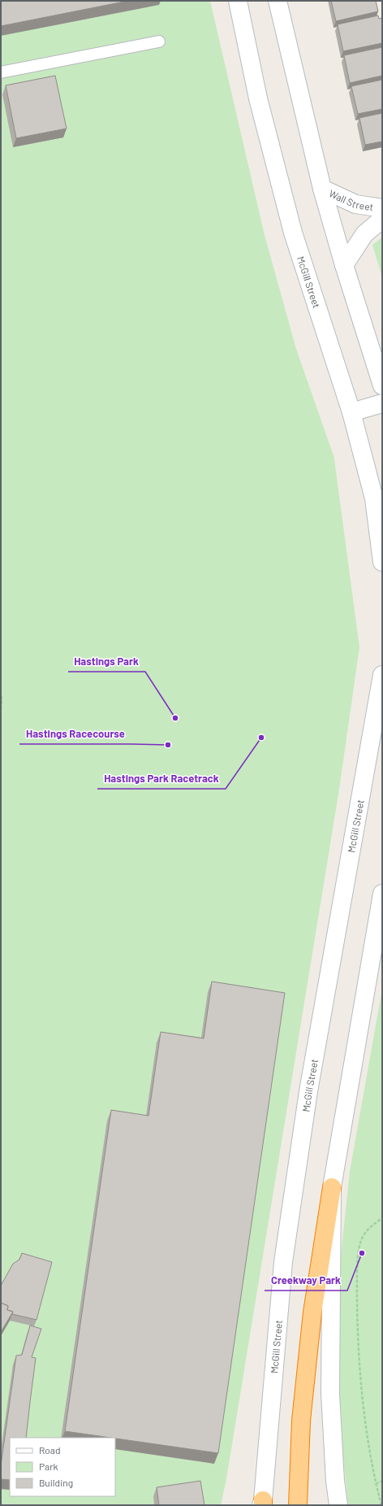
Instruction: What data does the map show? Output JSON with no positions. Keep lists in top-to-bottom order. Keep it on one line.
{"streets":{"main road":["Wall Street","McGill Street"]},"places":["Hastings Park","Hastings Park Racetrack","Hastings Racecourse","Creekway Park"],"legend":["Road","Park","Building"]}
